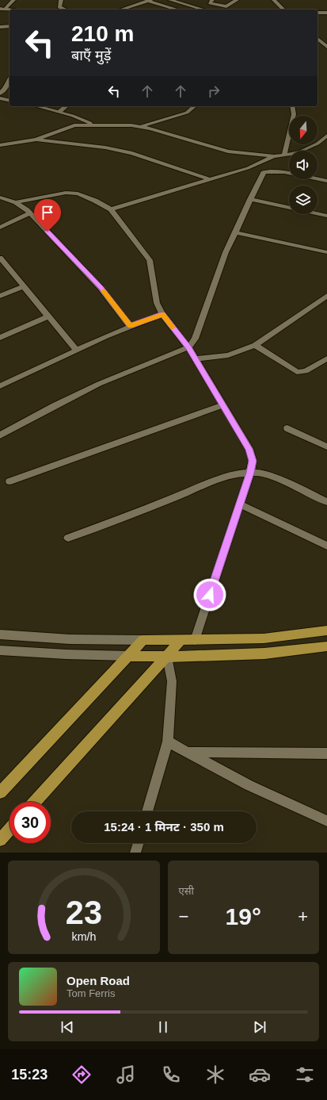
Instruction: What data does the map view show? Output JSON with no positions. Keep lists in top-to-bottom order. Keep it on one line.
{"north":"bottom","page":{"turn":["210 m","बाएँ मुड़ें"],"limit":"30","trip":"15:24 · 1 मिनट · 350 m","tile":"एसी","heat":["−","19°","+"],"song":["Open Road","Tom Ferris"],"tabs":"15:23","gauge":["23","km/h"]}}
